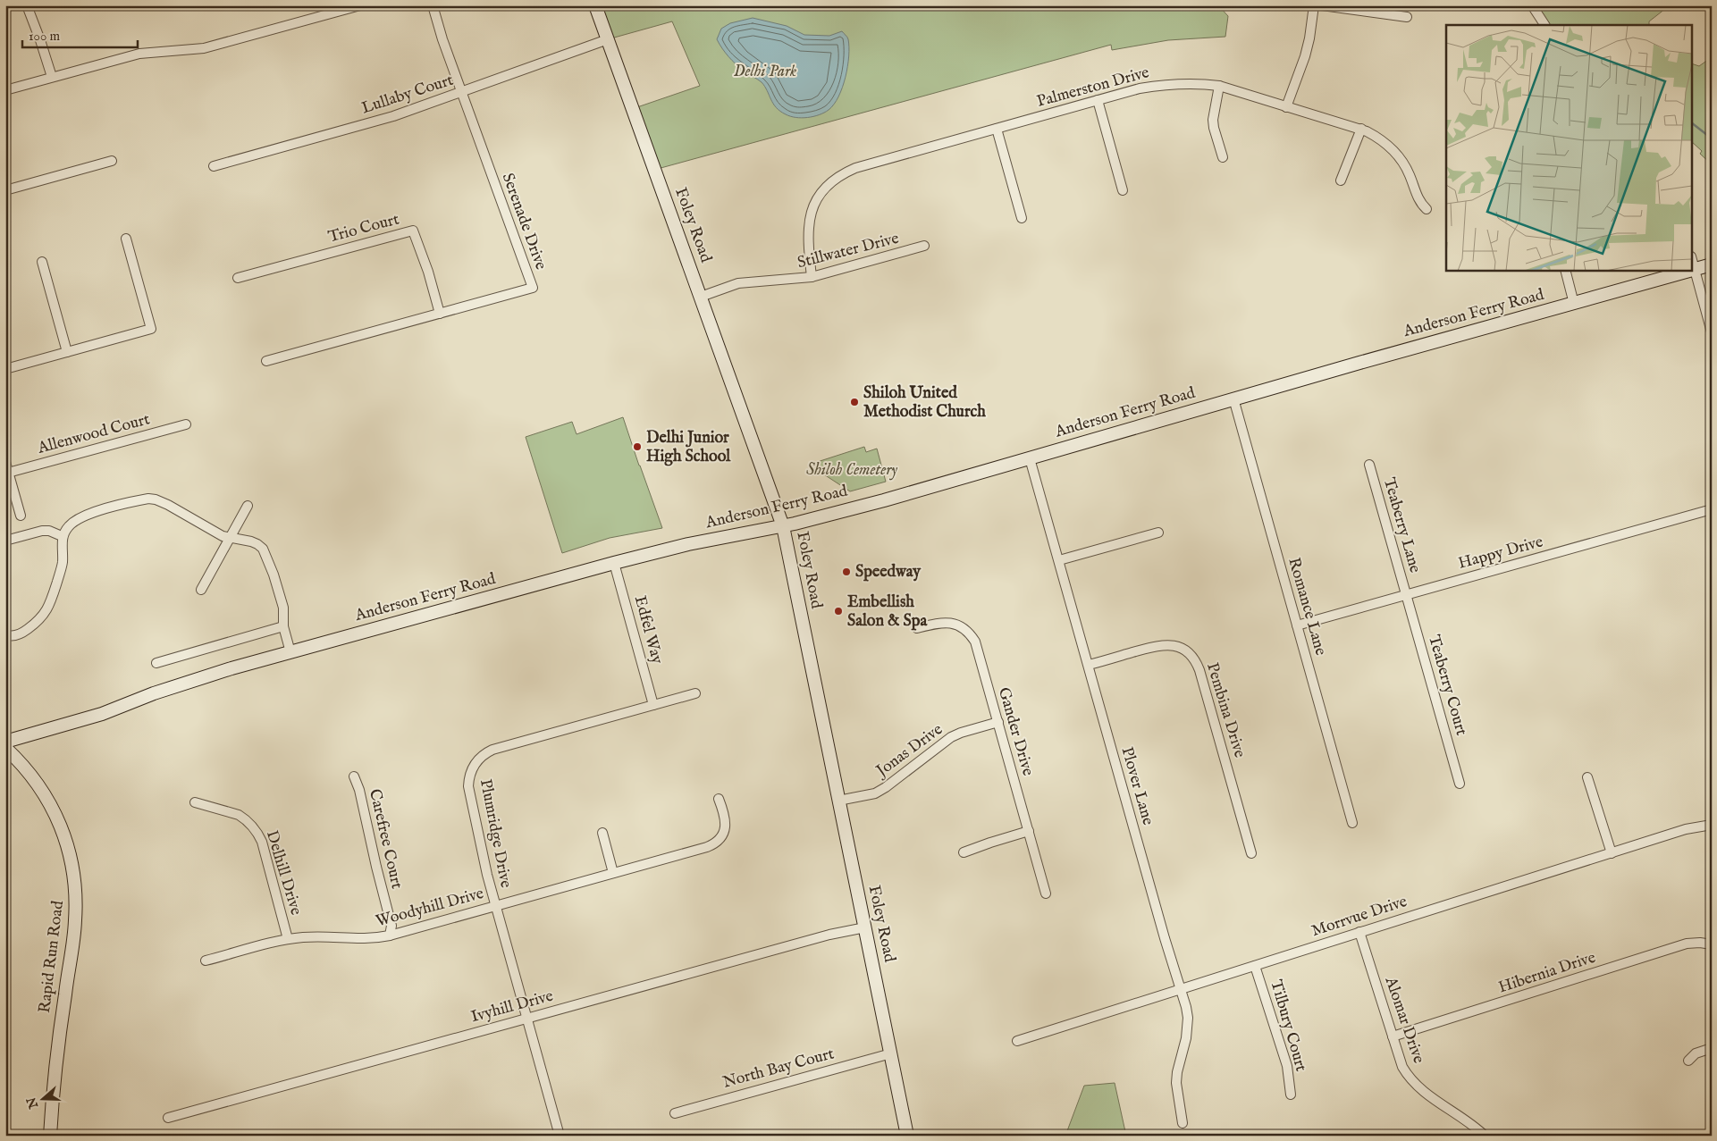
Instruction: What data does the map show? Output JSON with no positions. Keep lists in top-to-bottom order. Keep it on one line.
{"streets":{"street":["Palmerston Drive","Lullaby Court","Serenade Drive","Foley Road","Trio Court","Stillwater Drive","Anderson Ferry Road","Allenwood Court","Teaberry Lane","Happy Drive","Romance Lane","Edfel Way","Teaberry Court","Pembina Drive","Gander Drive","Jonas Drive","Plover Lane","Plumridge Drive","Carefree Court","Delhill Drive","Woodyhill Drive","Morrvue Drive","Rapid Run Road","Hibernia Drive","Ivyhill Drive","Alomar Drive","Tilbury Court","North Bay Court"]},"crossings":[["Palmerston Drive","Stillwater Drive"],["Lullaby Court","Serenade Drive"],["Lullaby Court","Foley Road"],["Serenade Drive","Trio Court"],["Foley Road","Stillwater Drive"],["Foley Road","Anderson Ferry Road"],["Foley Road","Jonas Drive"],["Foley Road","Ivyhill Drive"],["Foley Road","North Bay Court"],["Anderson Ferry Road","Romance Lane"],["Anderson Ferry Road","Edfel Way"],["Anderson Ferry Road","Plover Lane"],["Teaberry Lane","Happy Drive"],["Teaberry Lane","Teaberry Court"],["Happy Drive","Romance Lane"],["Happy Drive","Teaberry Court"],["Edfel Way","Plumridge Drive"],["Pembina Drive","Plover Lane"],["Gander Drive","Jonas Drive"],["Plover Lane","Morrvue Drive"],["Plumridge Drive","Woodyhill Drive"],["Plumridge Drive","Ivyhill Drive"],["Carefree Court","Woodyhill Drive"],["Delhill Drive","Woodyhill Drive"],["Morrvue Drive","Alomar Drive"],["Morrvue Drive","Tilbury Court"],["Hibernia Drive","Alomar Drive"]],"parks":["Delhi Park","Shiloh Cemetery"],"places":["Shiloh United Methodist Church","Delhi Junior High School","Speedway","Embellish Salon & Spa"],"scale_bar":"100 m","north":"left"}
